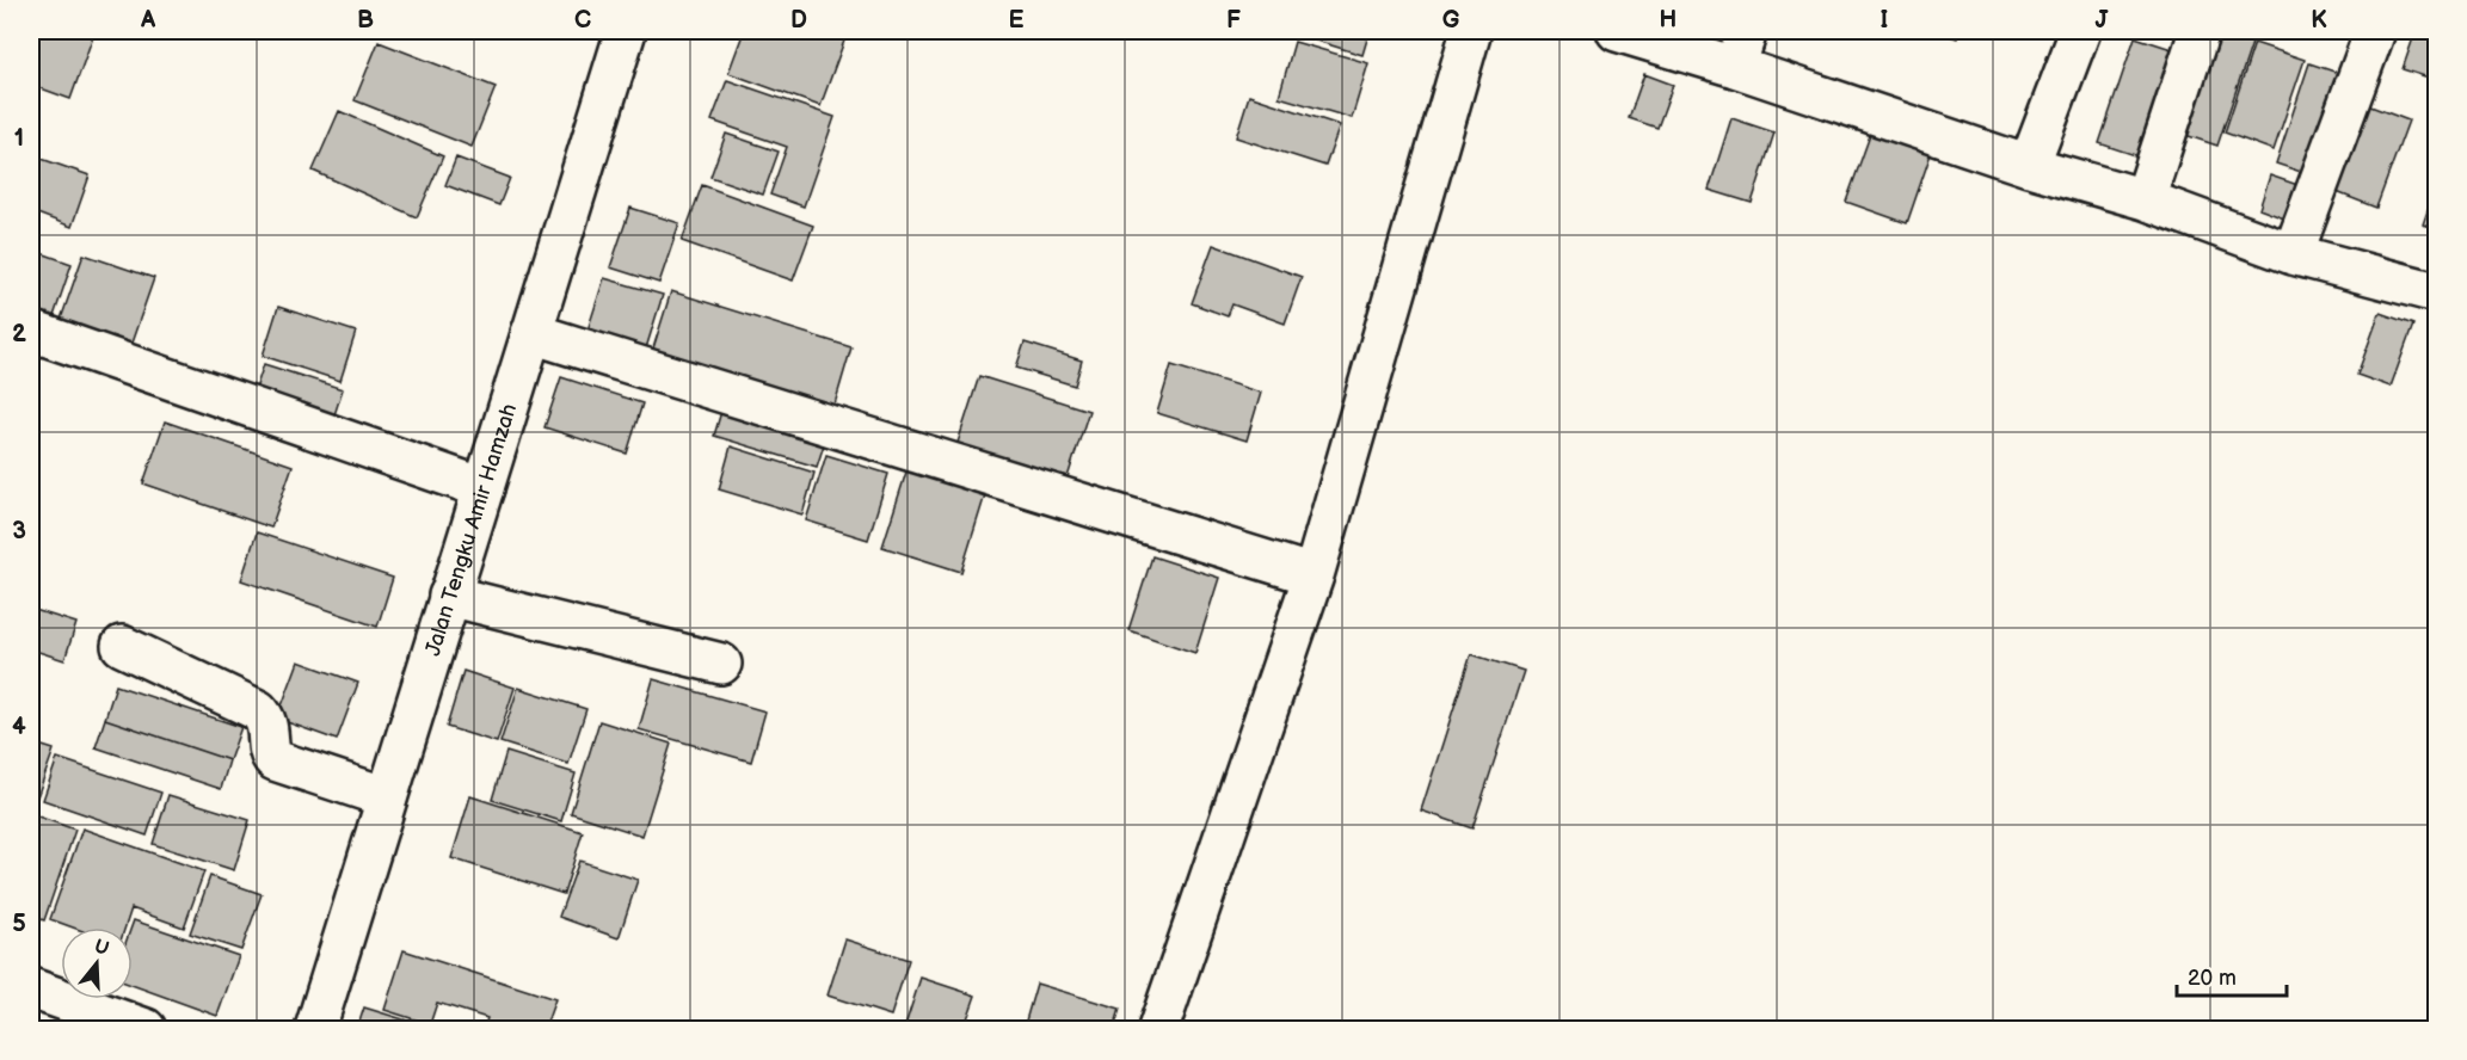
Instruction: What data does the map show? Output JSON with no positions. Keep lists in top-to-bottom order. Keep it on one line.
{"streets":{"main road":["Jalan Tengku Amir Hamzah"]},"scale_bar":"20 m","north":"top","grid":{"columns":["A","B","C","D","E","F","G","H","I","J","K"],"rows":["1","2","3","4","5"]}}
